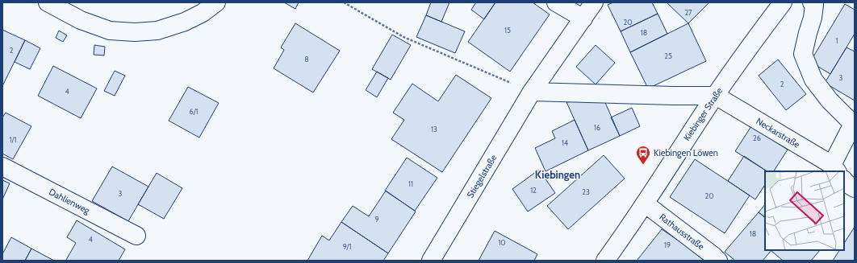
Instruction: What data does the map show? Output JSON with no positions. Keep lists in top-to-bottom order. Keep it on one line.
{"streets":{"street":["Kiebinger Straße","Neckarstraße","Stiegelstraße","Dahlienweg","Rathausstraße"]},"crossings":[["Kiebinger Straße","Neckarstraße"],["Kiebinger Straße","Rathausstraße"]],"districts":["Kiebingen"],"places":{"bus stop":["Kiebingen Löwen"]},"house_numbers":["27","20","15","18","1","2","25","8","3","2","4","6/1","16","13","26","1/1","14","11","12","23","3","20","9","18","4","10","19","9/1"]}
